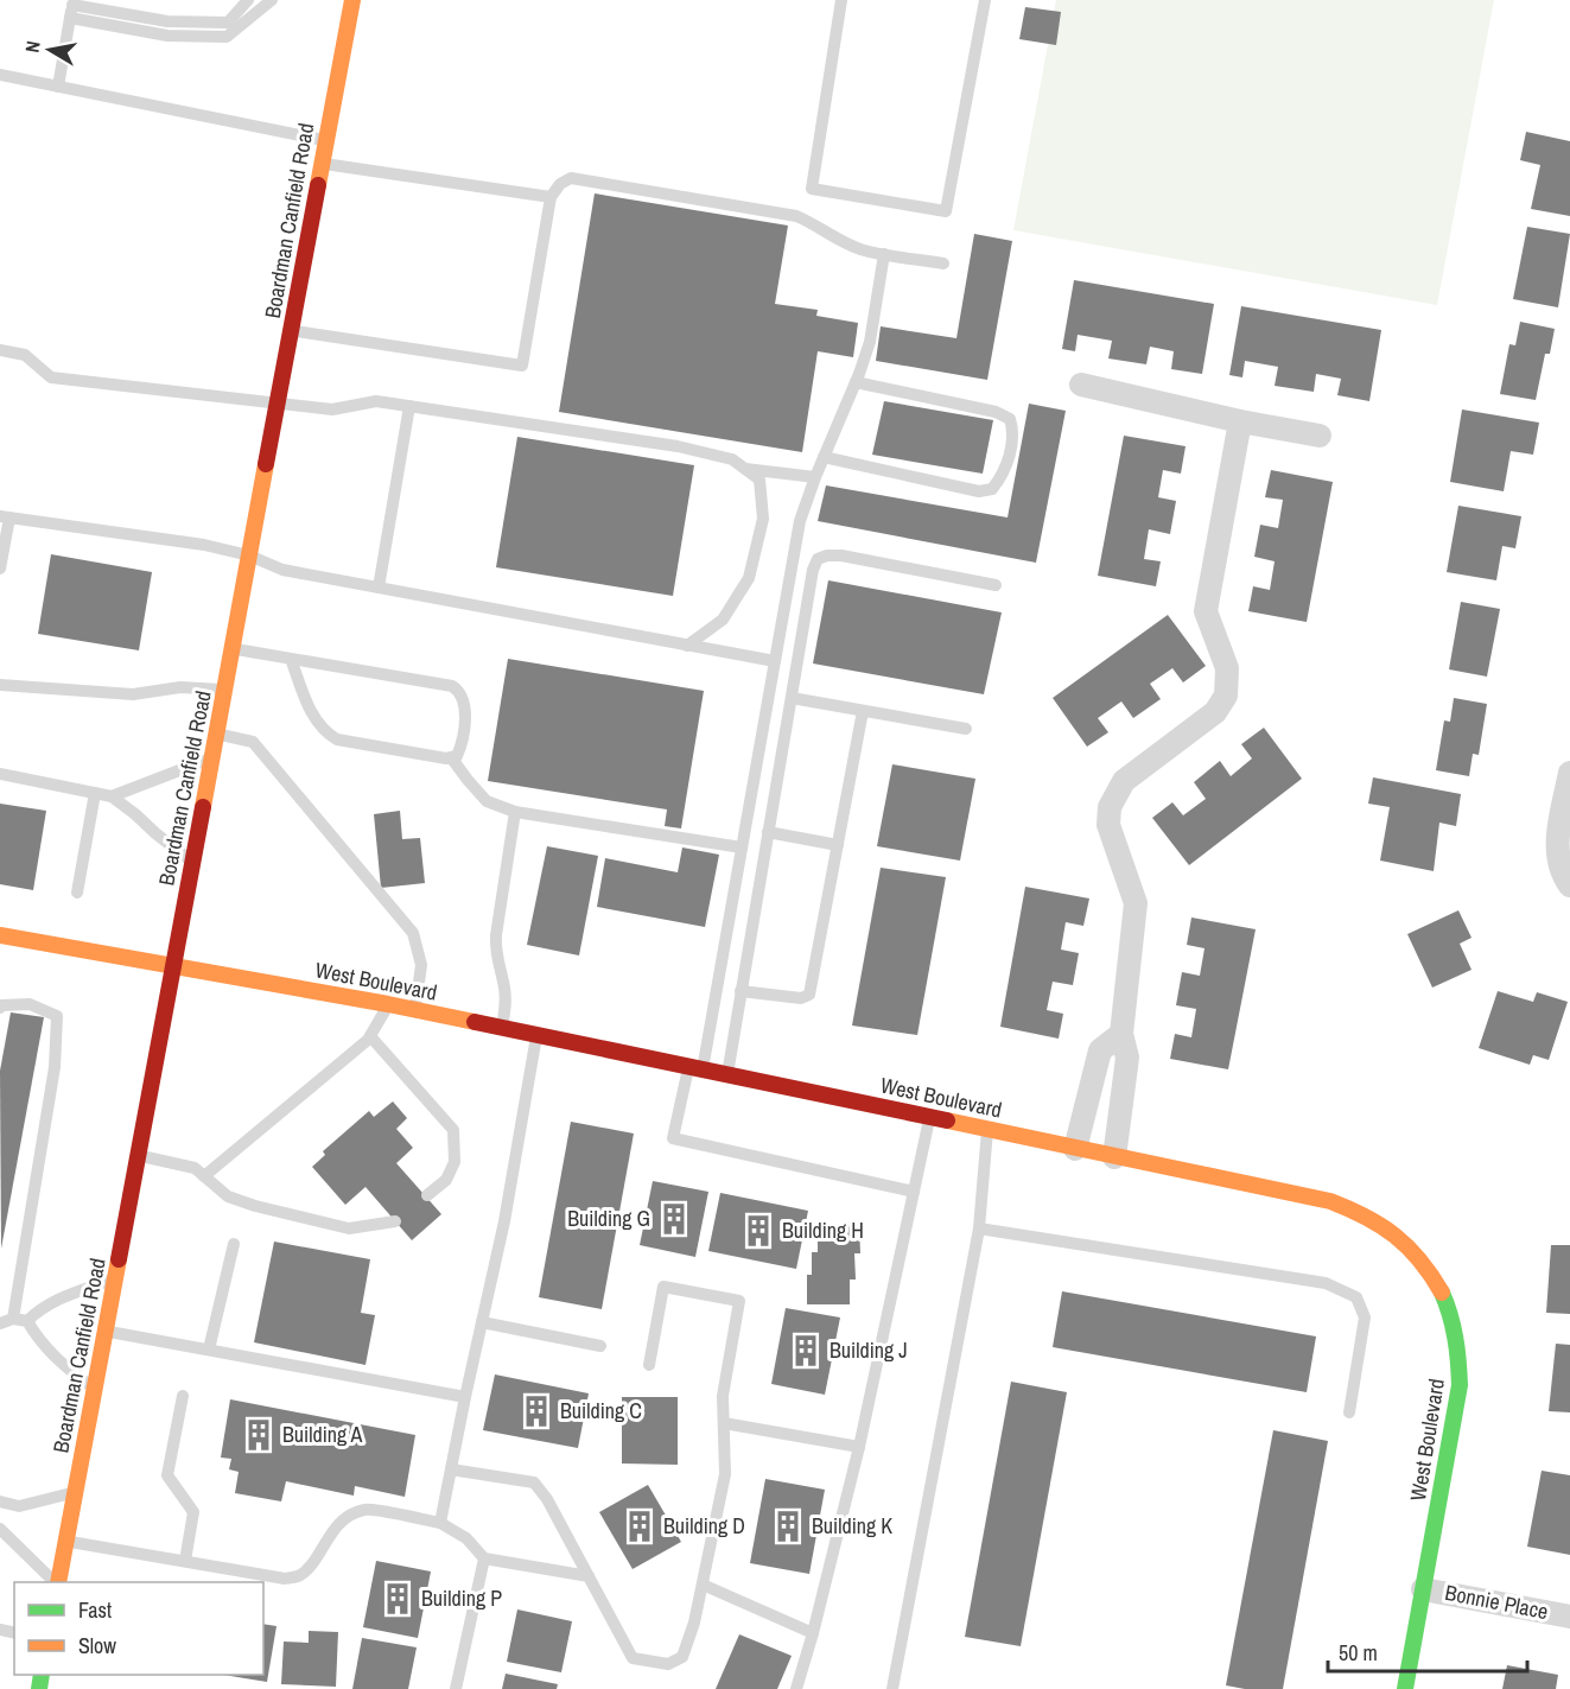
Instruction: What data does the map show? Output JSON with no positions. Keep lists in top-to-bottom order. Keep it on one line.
{"streets":{"street":["Boardman Canfield Road","West Boulevard","Bonnie Place"]},"crossings":[["Boardman Canfield Road","West Boulevard"],["West Boulevard","Bonnie Place"]],"places":{"building":["Building G","Building H","Building J","Building C","Building A","Building D","Building K","Building P"]},"legend":["Fast","Slow"],"scale_bar":"50 m","north":"left"}
